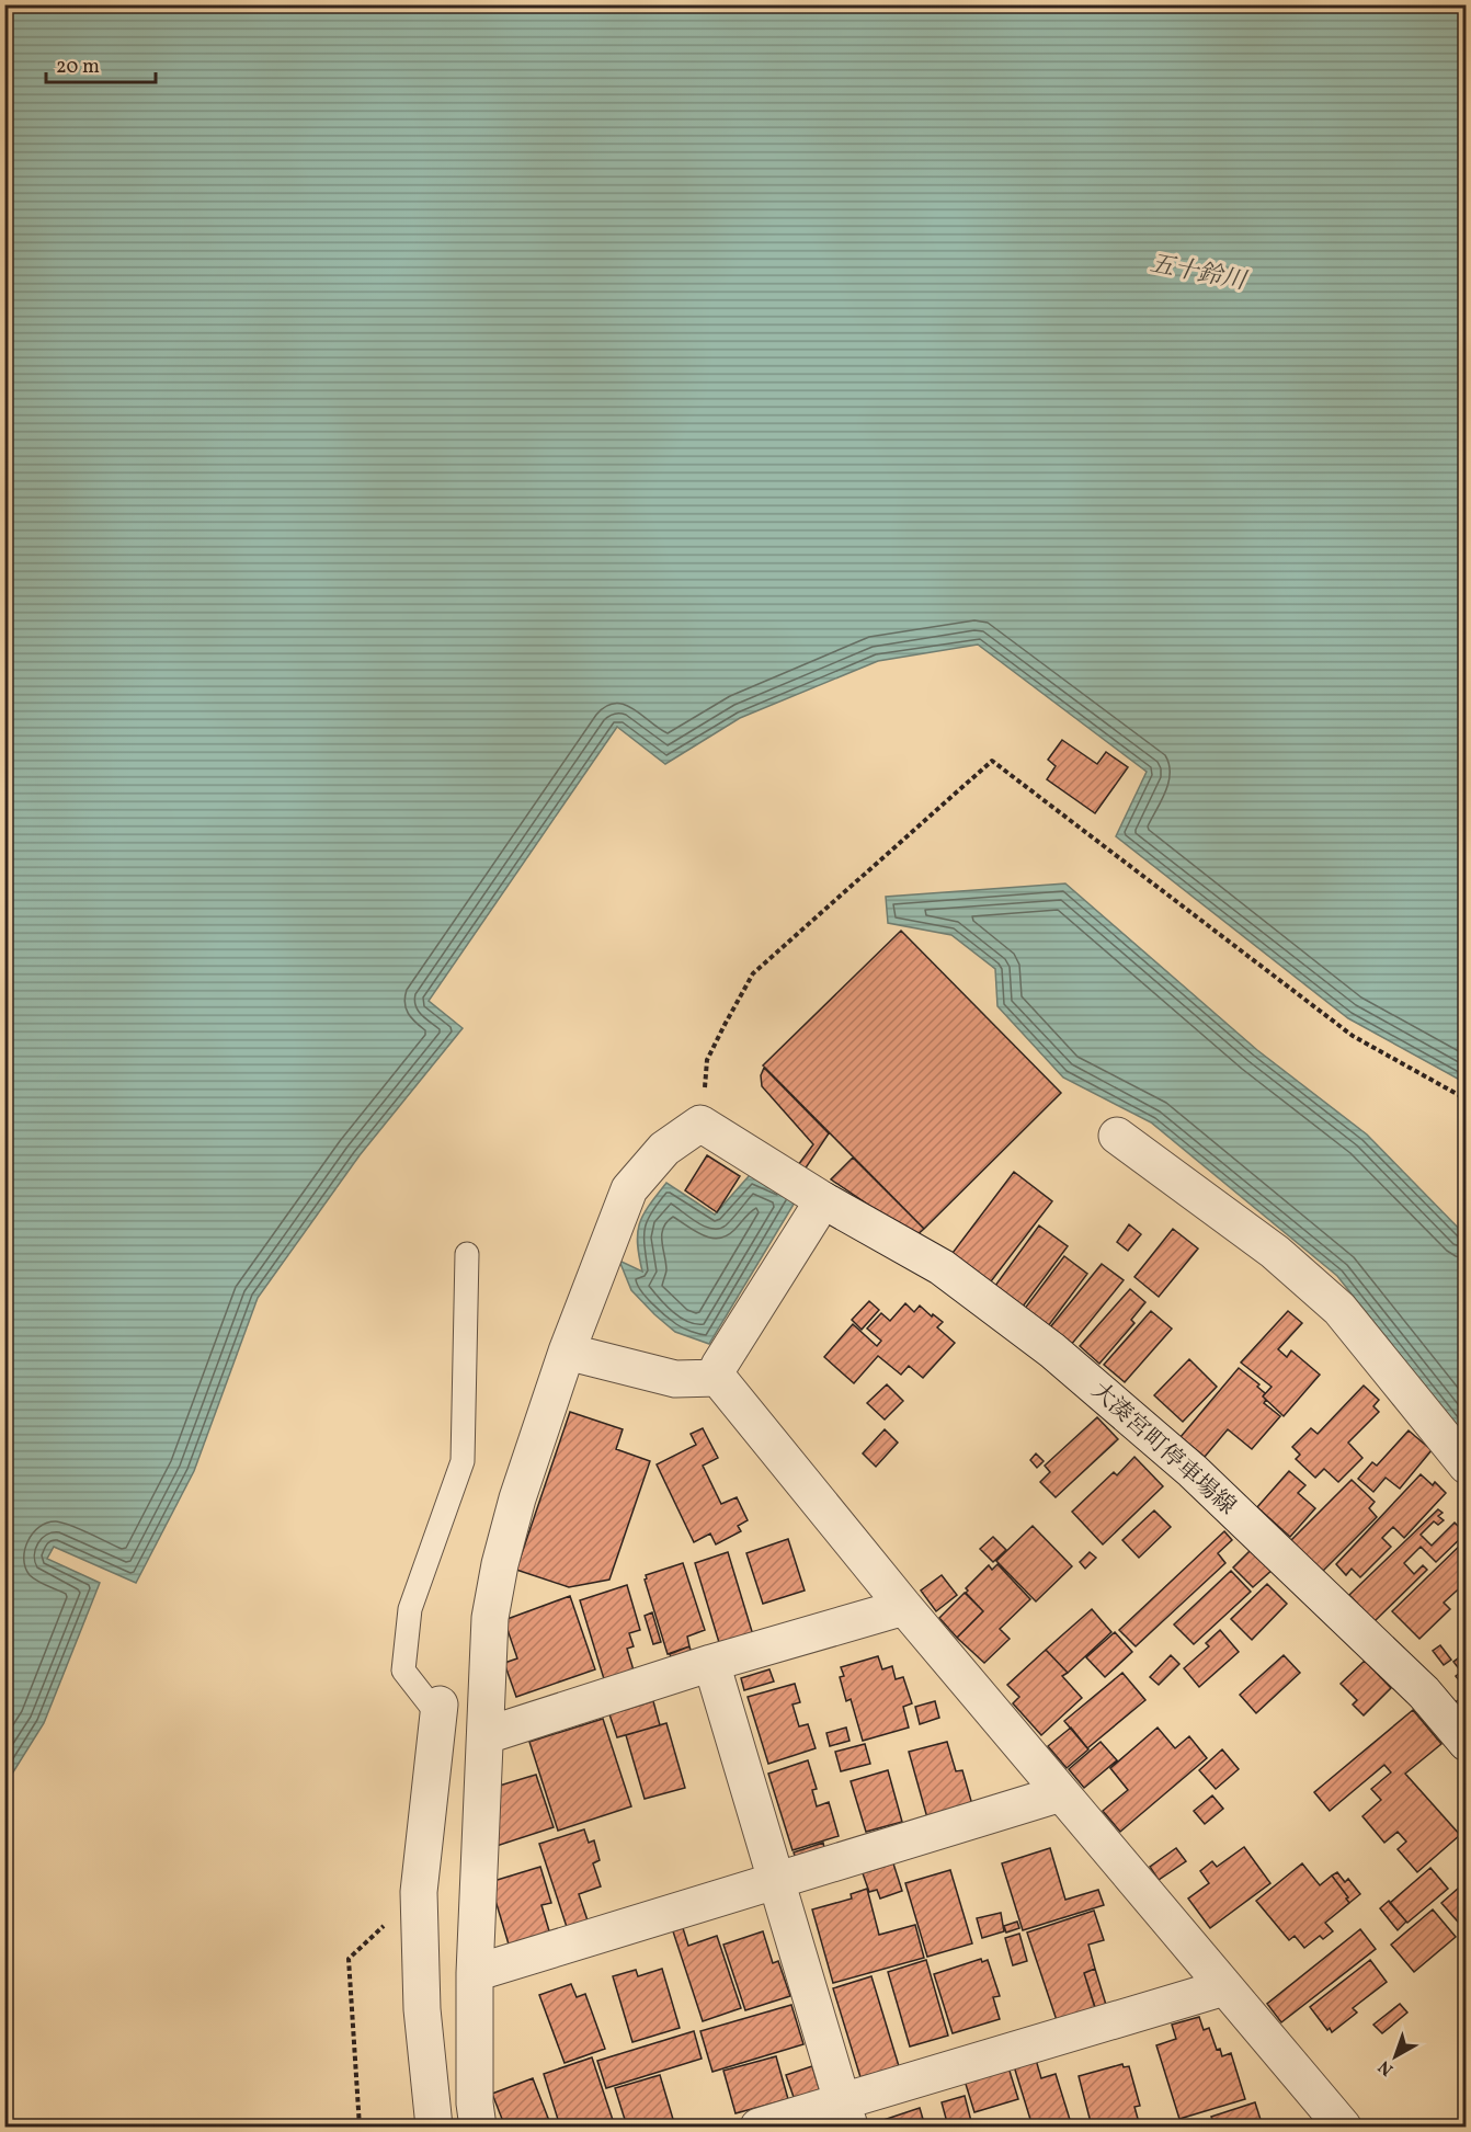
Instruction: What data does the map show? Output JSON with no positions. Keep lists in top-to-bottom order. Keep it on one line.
{"streets":{"street":["大湊宮町停車場線"]},"water":["五十鈴川"],"scale_bar":"20 m","north":"bottom left"}
